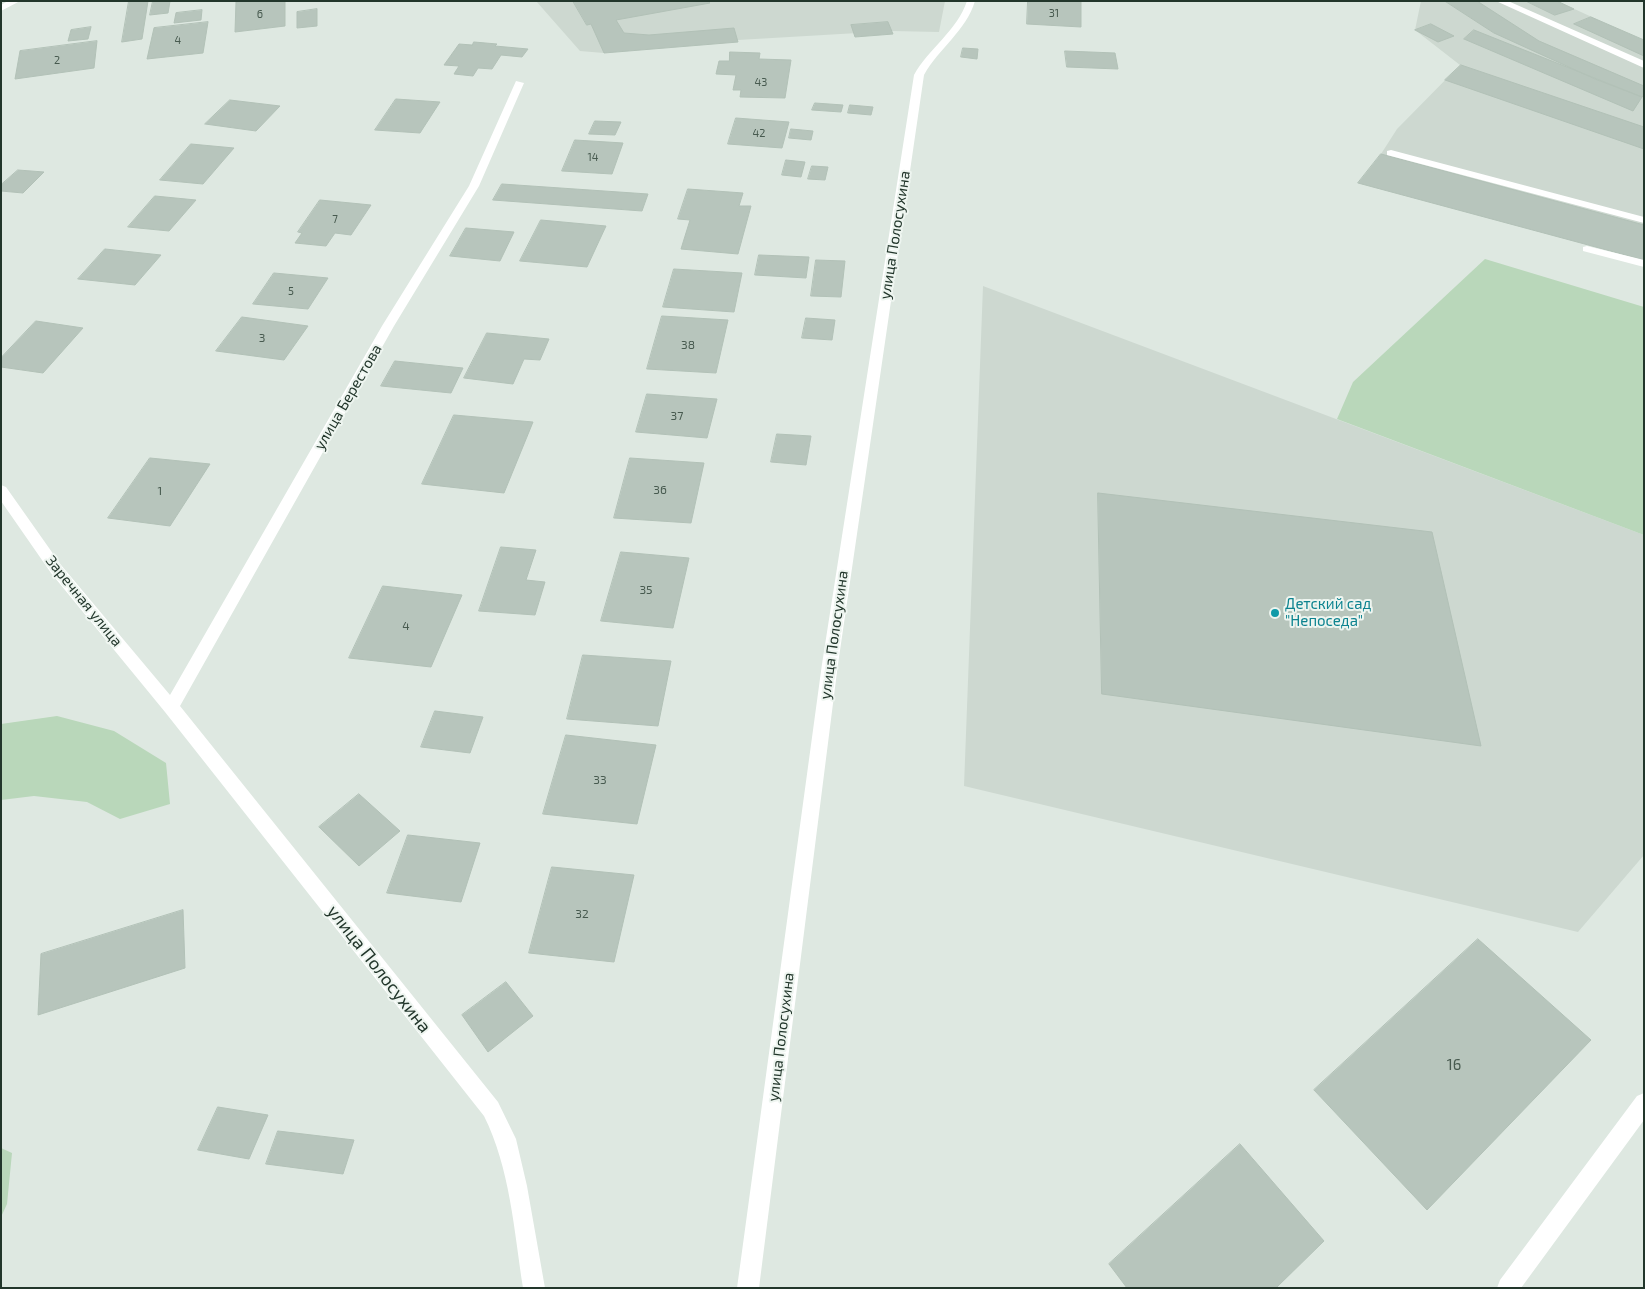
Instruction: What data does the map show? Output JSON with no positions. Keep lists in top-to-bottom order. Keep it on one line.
{"streets":{"street":["улица Полосухина","улица Берестова","Заречная улица"]},"crossings":[["улица Полосухина","улица Берестова"],["улица Полосухина","Заречная улица"],["улица Берестова","Заречная улица"]],"places":["Детский сад \"Непоседа\""],"house_numbers":["31","6","4","2","43","42","14","7","5","3","38","37","36","1","35","4","33","32","16"]}
